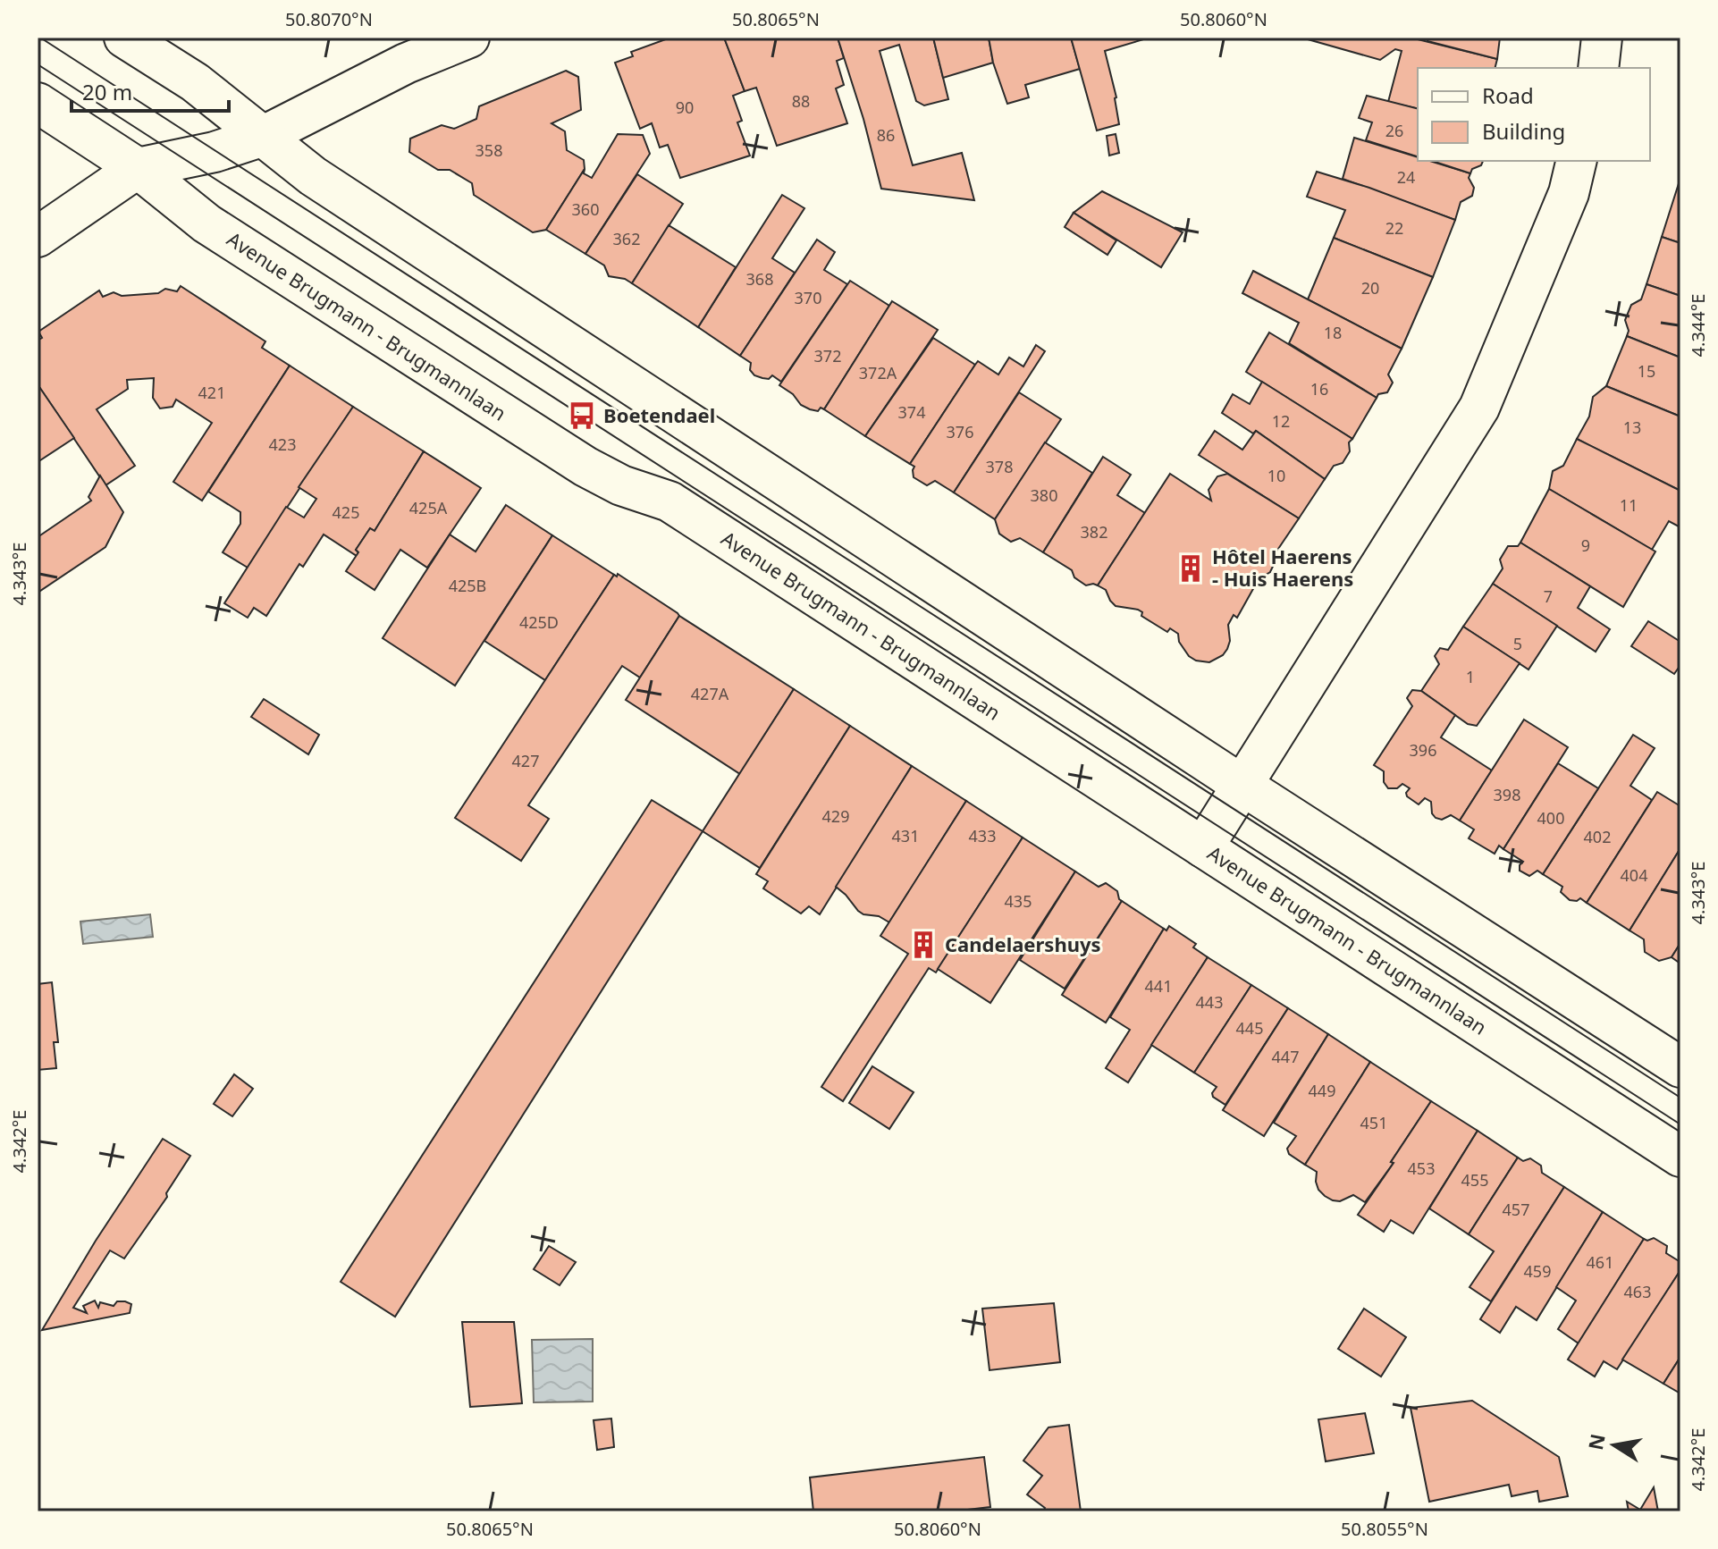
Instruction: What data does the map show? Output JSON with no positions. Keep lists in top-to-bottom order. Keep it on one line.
{"streets":{"main road":["Avenue Brugmann - Brugmannlaan"]},"places":{"bus stop":["Boetendael"],"building":["Hôtel Haerens - Huis Haerens","Candelaershuys"]},"house_numbers":["88","90","26","86","358","24","360","22","362","368","20","370","18","372","15","372A","16","421","374","12","13","376","423","378","10","380","11","425A","425","382","9","425B","7","425D","5","1","427A","396","427","398","429","400","431","433","402","404","435","441","443","445","447","449","451","453","455","457","461","459","463"],"legend":["Road","Building"],"scale_bar":"20 m","north":"left","coordinates":["50.8070°N","50.8065°N","50.8060°N","4.344°E","4.343°E","4.342°E","50.8055°N"]}
